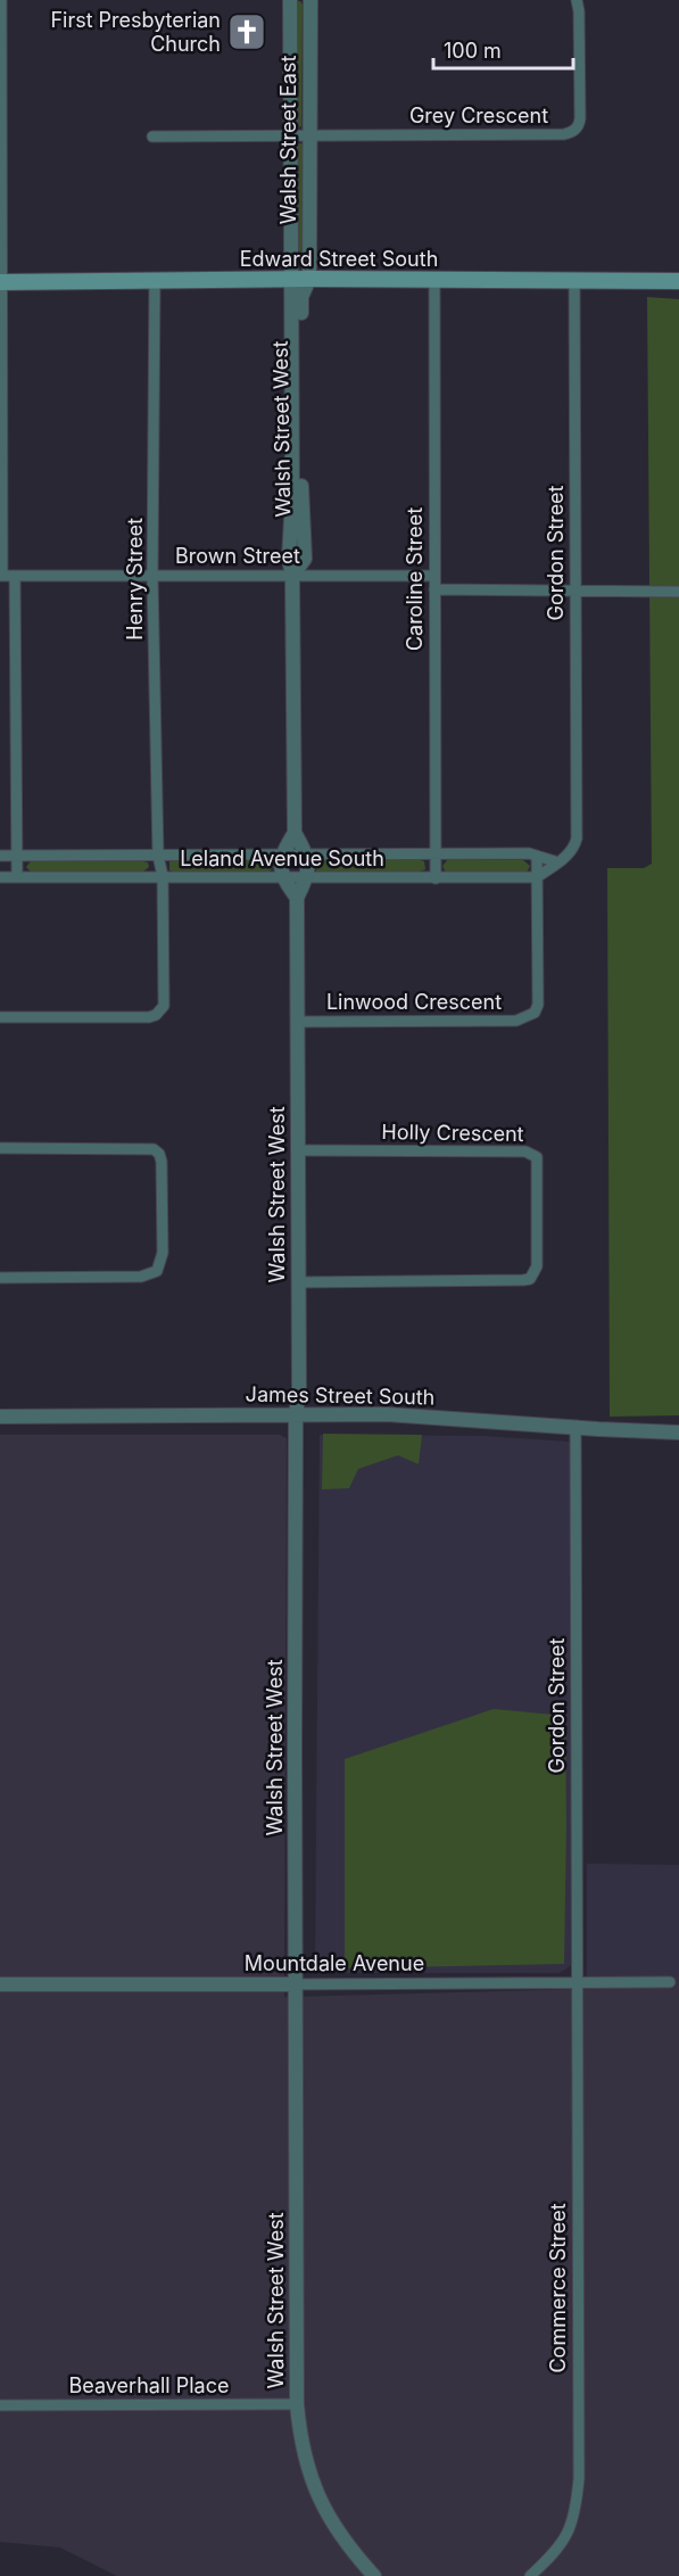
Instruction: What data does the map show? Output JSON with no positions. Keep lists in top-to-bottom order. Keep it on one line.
{"streets":{"main road":["Edward Street South"],"street":["Grey Crescent","Walsh Street East","Walsh Street West","Gordon Street","Brown Street","Henry Street","Caroline Street","Leland Avenue South","Linwood Crescent","Holly Crescent","James Street South","Mountdale Avenue","Commerce Street","Beaverhall Place"]},"crossings":[["Grey Crescent","Walsh Street East"],["Walsh Street East","Edward Street South"],["Walsh Street East","Walsh Street West"],["Edward Street South","Walsh Street West"],["Edward Street South","Gordon Street"],["Edward Street South","Henry Street"],["Edward Street South","Caroline Street"],["Walsh Street West","Brown Street"],["Walsh Street West","Leland Avenue South"],["Walsh Street West","Linwood Crescent"],["Walsh Street West","Holly Crescent"],["Walsh Street West","James Street South"],["Walsh Street West","Mountdale Avenue"],["Walsh Street West","Beaverhall Place"],["Gordon Street","Leland Avenue South"],["Gordon Street","James Street South"],["Gordon Street","Mountdale Avenue"],["Gordon Street","Commerce Street"],["Brown Street","Henry Street"],["Brown Street","Caroline Street"],["Henry Street","Leland Avenue South"],["Caroline Street","Leland Avenue South"],["Leland Avenue South","Linwood Crescent"],["Mountdale Avenue","Commerce Street"]],"places":{"church":["First Presbyterian Church"]},"scale_bar":"100 m"}
